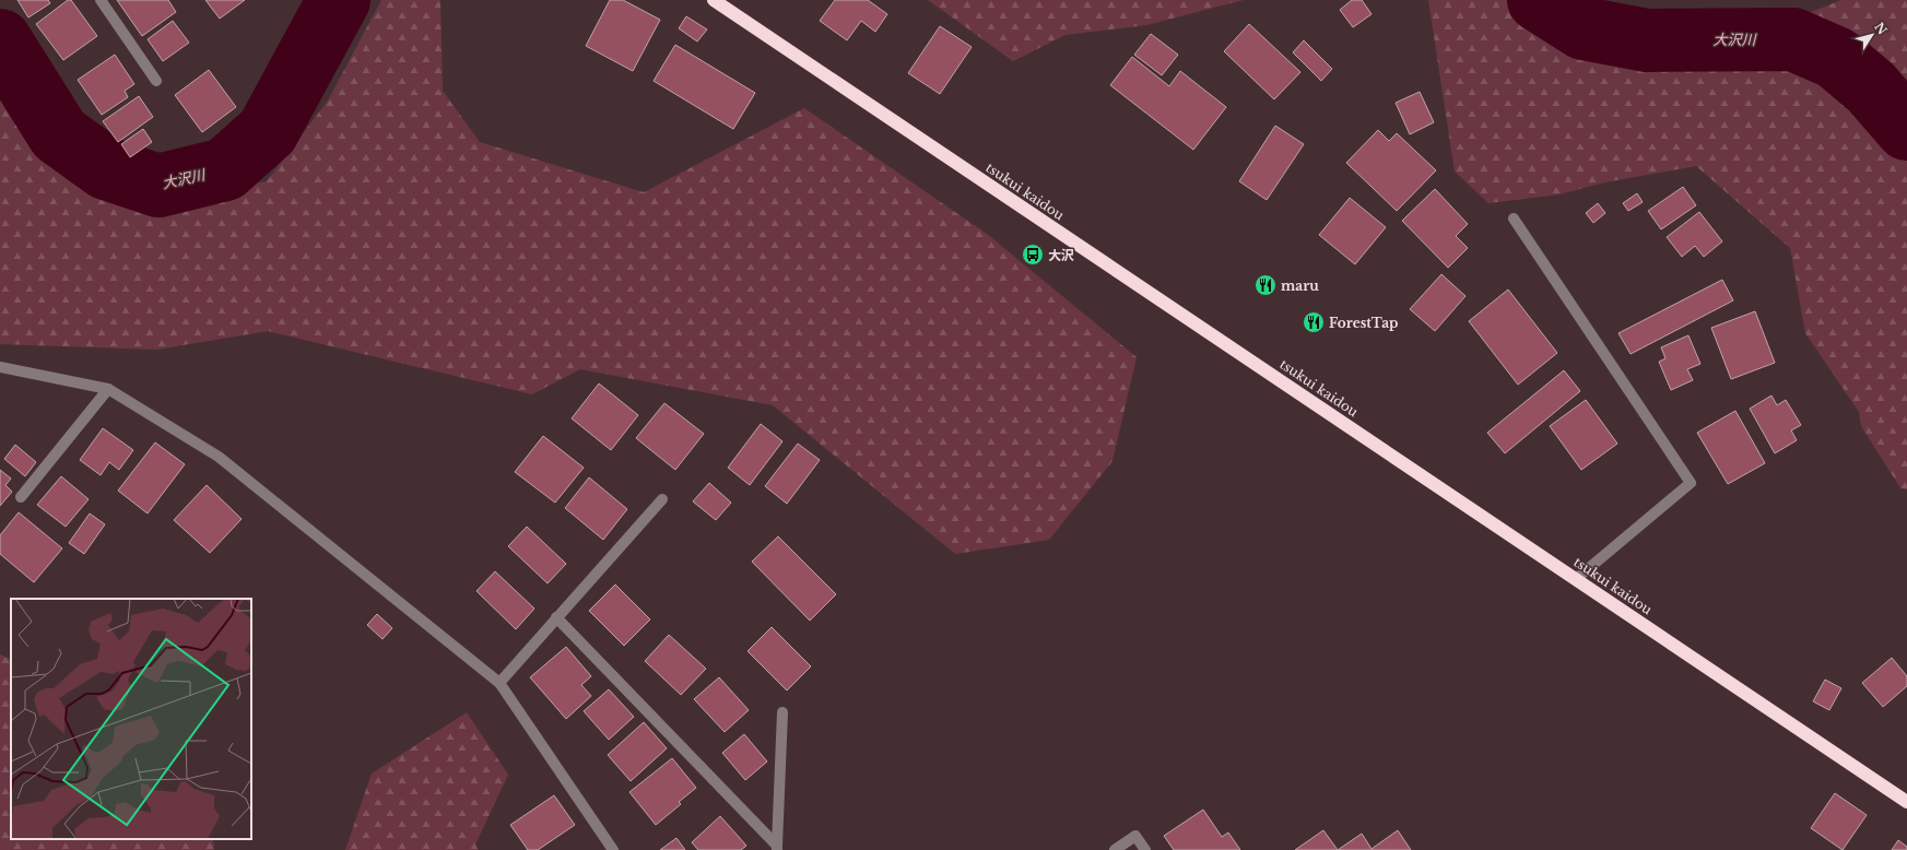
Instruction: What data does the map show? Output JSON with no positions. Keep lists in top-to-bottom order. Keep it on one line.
{"streets":{"highway":["tsukui kaidou"]},"water":["大沢川"],"places":{"bus stop":["大沢"],"restaurant":["maru","ForestTap"]},"north":"top right"}
